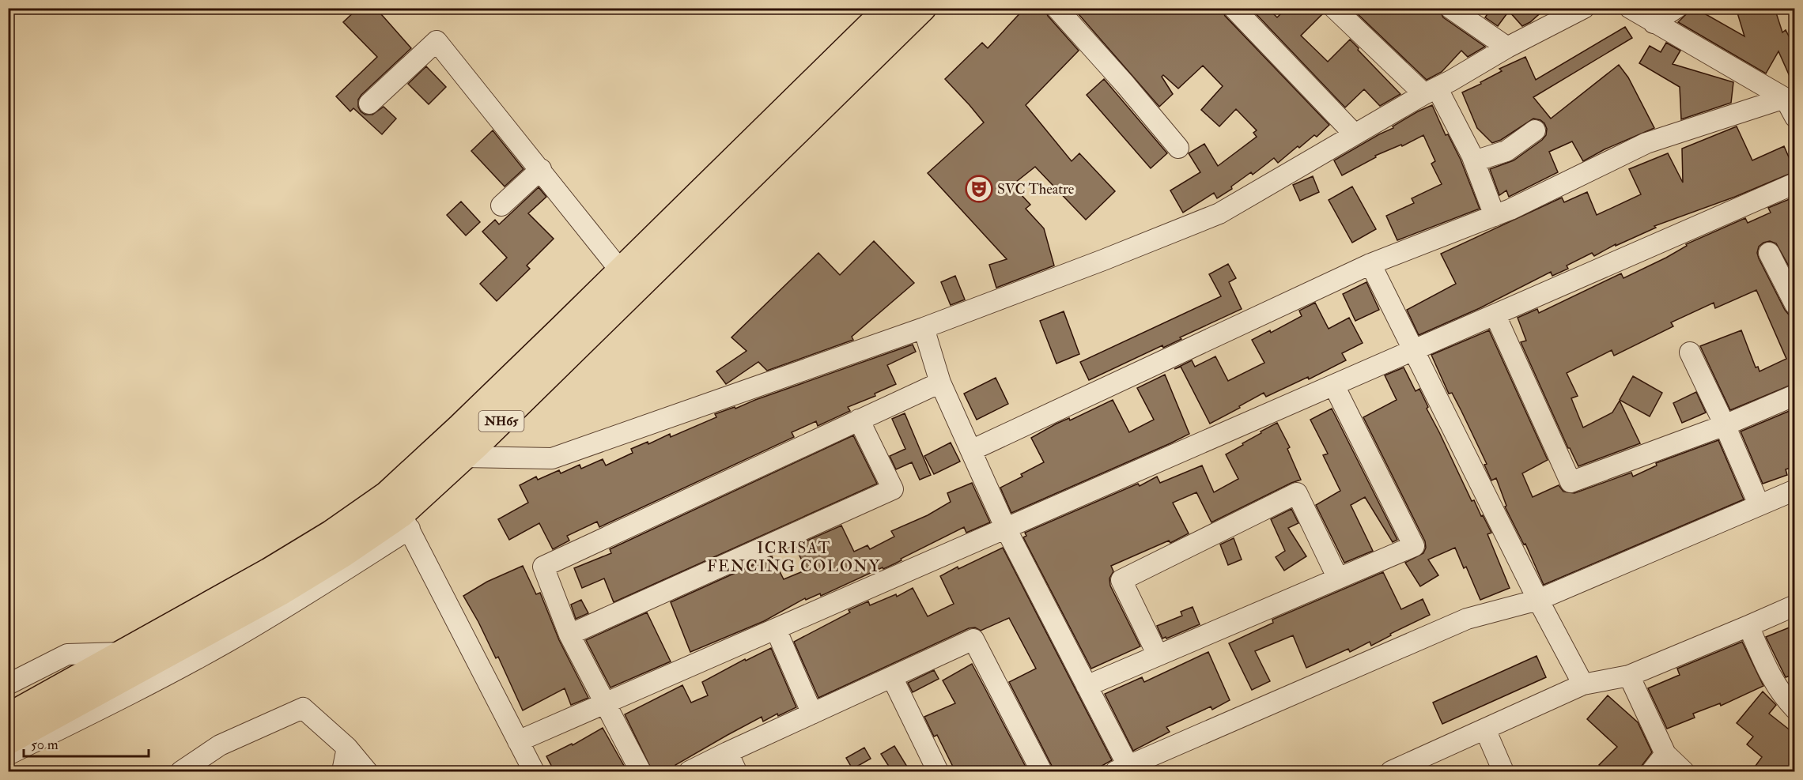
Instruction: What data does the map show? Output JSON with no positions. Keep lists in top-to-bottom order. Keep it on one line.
{"streets":{"highway":["NH65"]},"districts":["ICRISAT FENCING COLONY"],"places":{"theatre":["SVC Theatre"]},"scale_bar":"50 m"}
